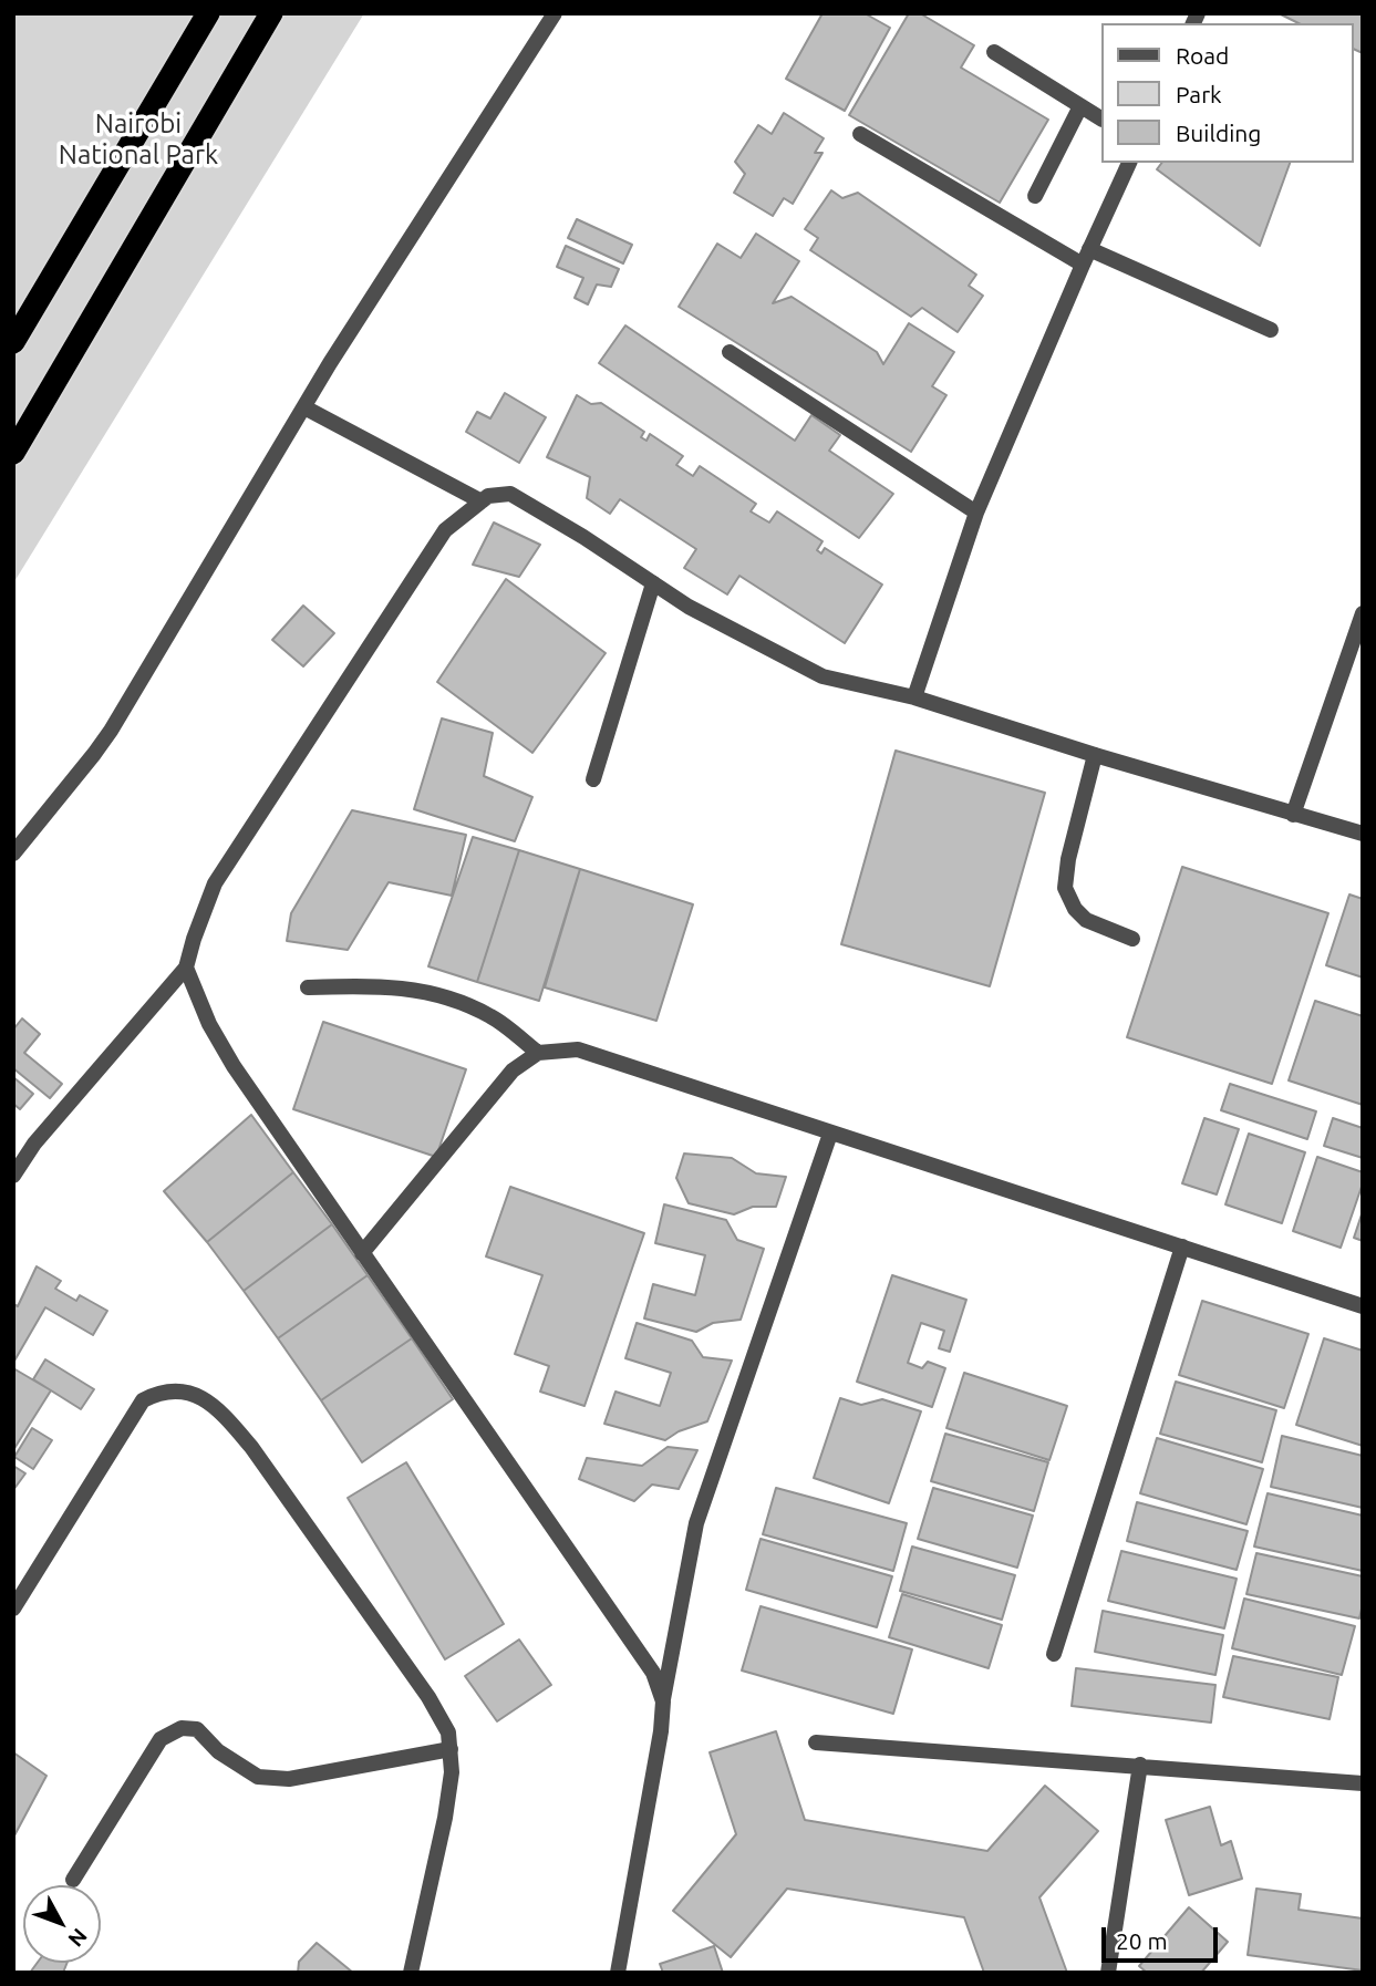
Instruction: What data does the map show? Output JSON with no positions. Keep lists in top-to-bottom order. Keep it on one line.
{"parks":["Nairobi National Park"],"legend":["Road","Park","Building"],"scale_bar":"20 m","north":"bottom right"}
